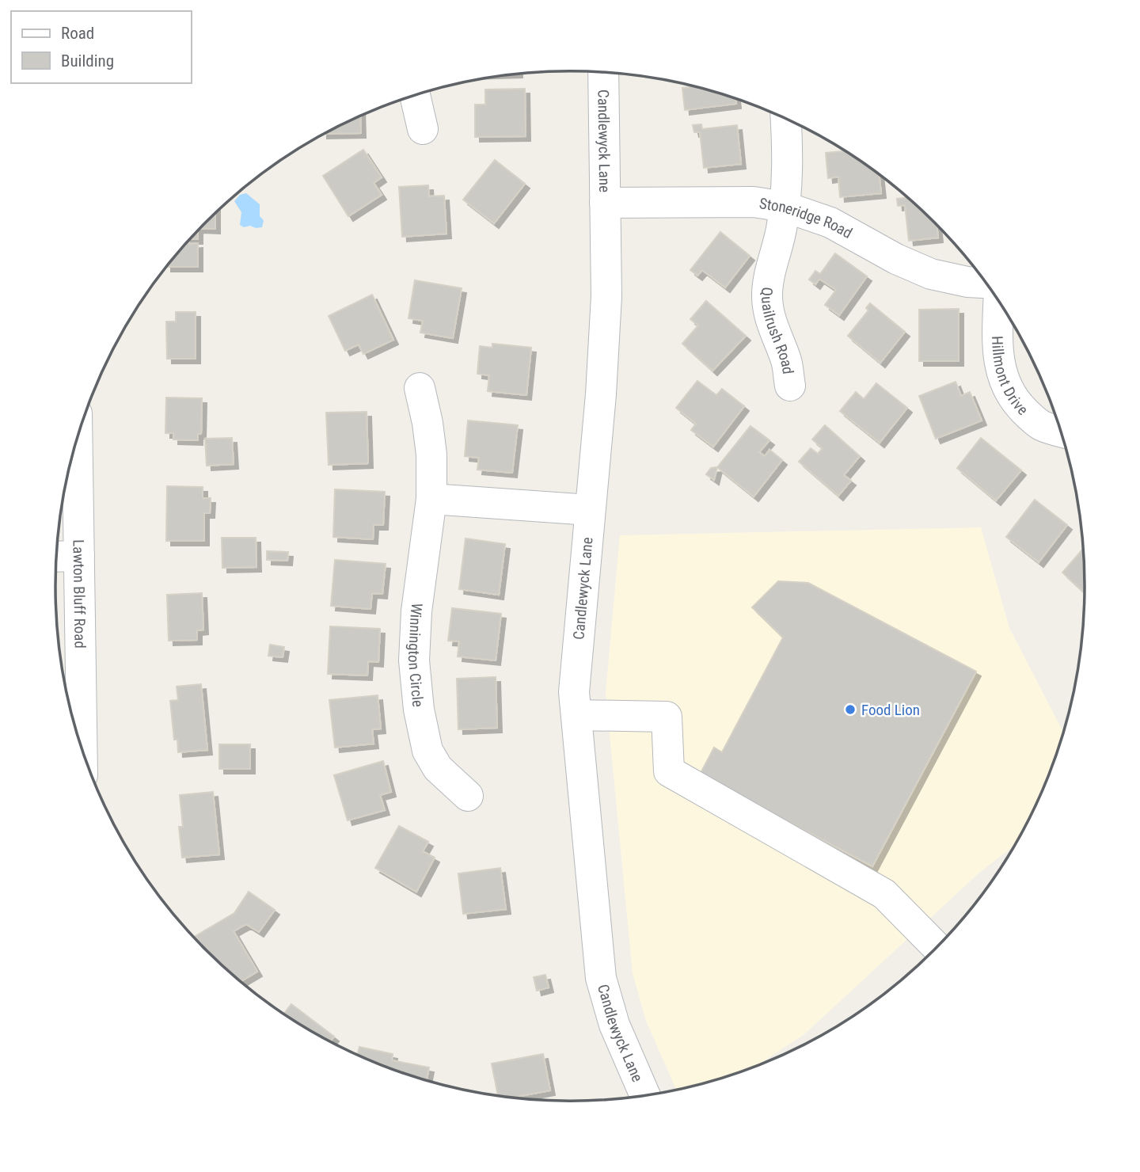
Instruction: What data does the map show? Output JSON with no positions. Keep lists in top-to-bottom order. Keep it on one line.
{"streets":{"street":["Candlewyck Lane","Stoneridge Road","Quailrush Road","Hillmont Drive","Lawton Bluff Road","Winnington Circle"]},"crossings":[["Candlewyck Lane","Stoneridge Road"],["Stoneridge Road","Quailrush Road"]],"places":["Food Lion"],"legend":["Road","Building"]}
